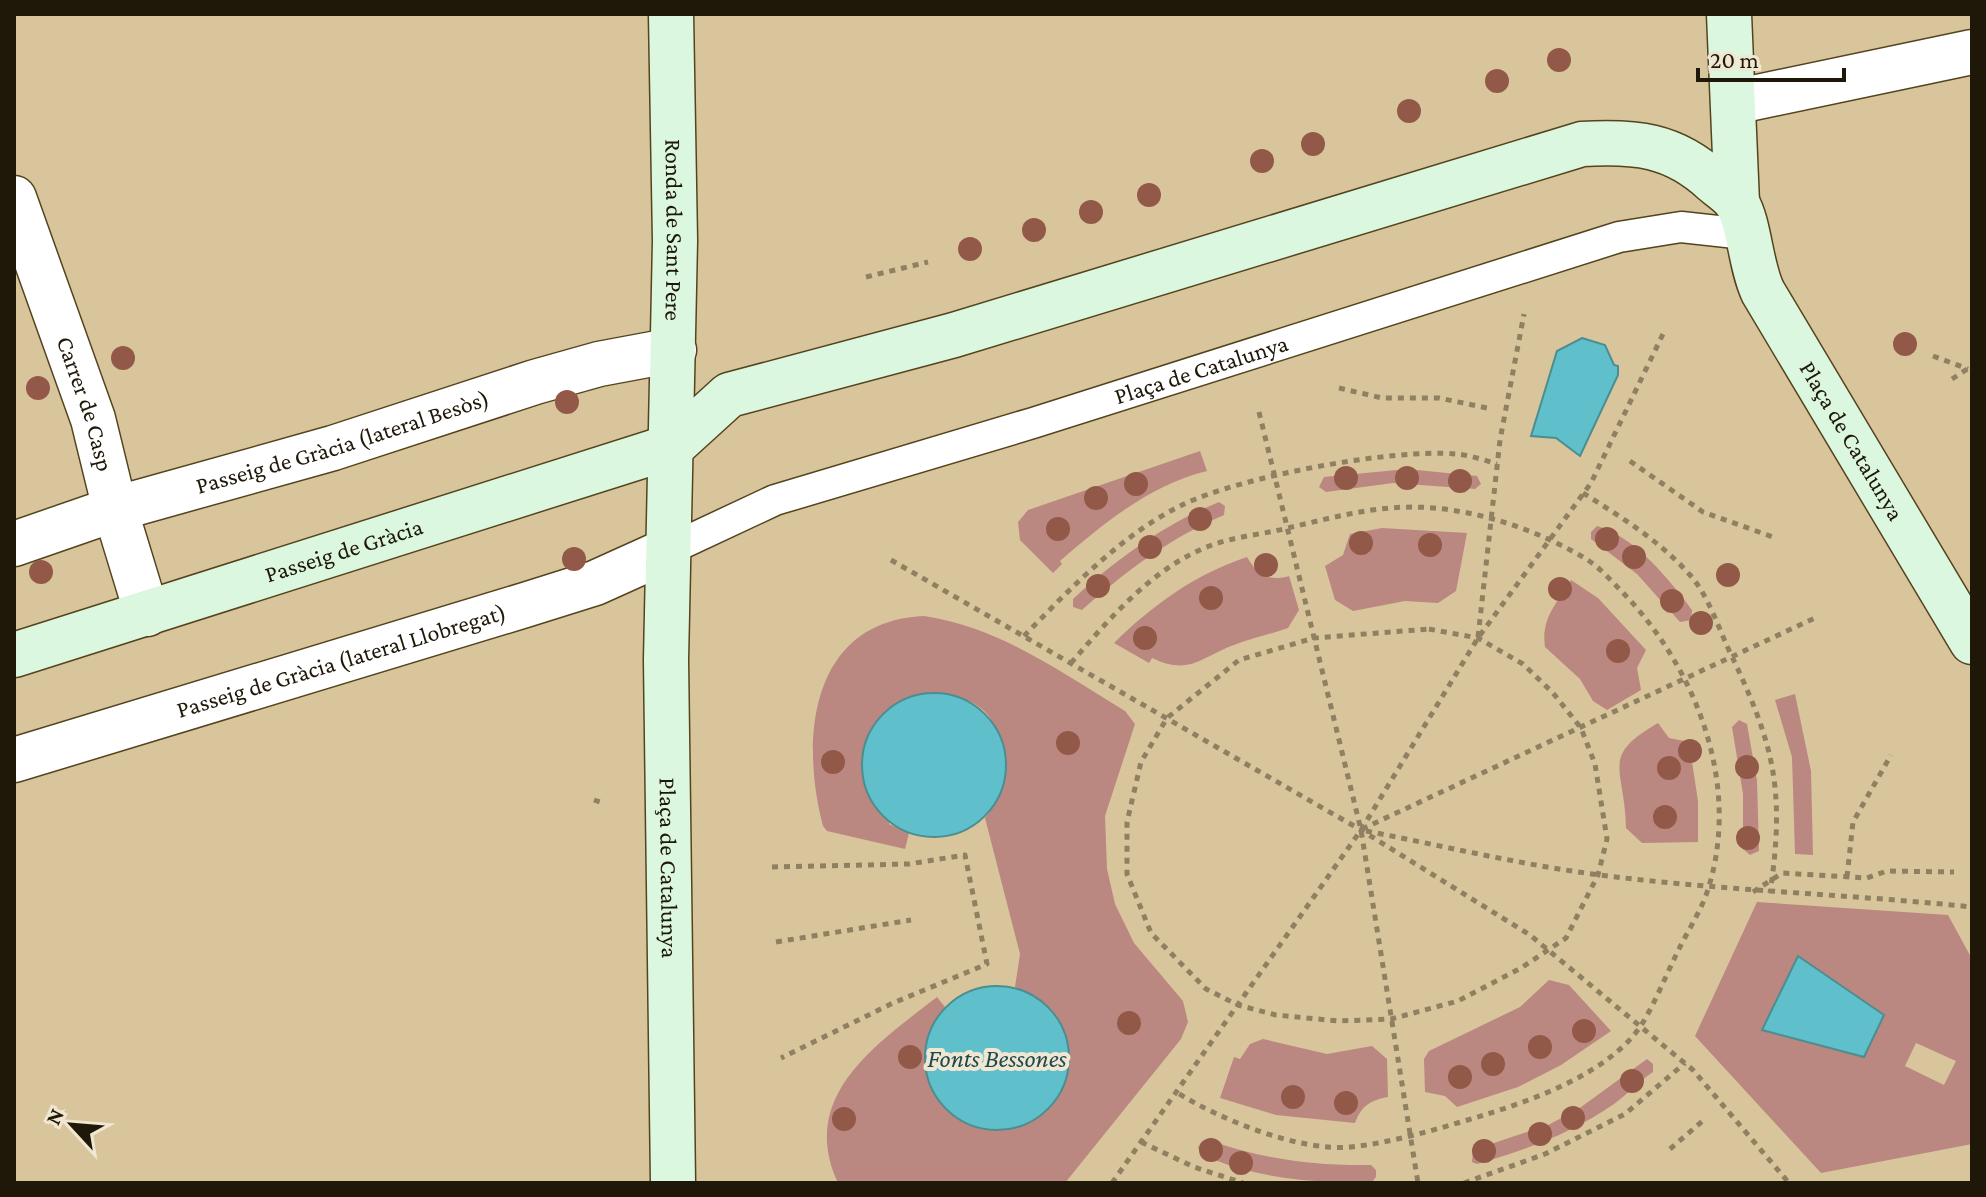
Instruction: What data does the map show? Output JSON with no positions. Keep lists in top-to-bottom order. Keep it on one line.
{"streets":{"main road":["Ronda de Sant Pere","Plaça de Catalunya","Passeig de Gràcia"],"street":["Carrer de Casp","Passeig de Gràcia (lateral Besòs)","Passeig de Gràcia (lateral Llobregat)"]},"crossings":[["Ronda de Sant Pere","Plaça de Catalunya"],["Ronda de Sant Pere","Passeig de Gràcia (lateral Besòs)"],["Ronda de Sant Pere","Passeig de Gràcia"],["Plaça de Catalunya","Passeig de Gràcia"],["Plaça de Catalunya","Passeig de Gràcia (lateral Llobregat)"],["Carrer de Casp","Passeig de Gràcia (lateral Besòs)"],["Carrer de Casp","Passeig de Gràcia"]],"water":["Fonts Bessones"],"scale_bar":"20 m","north":"top left"}
